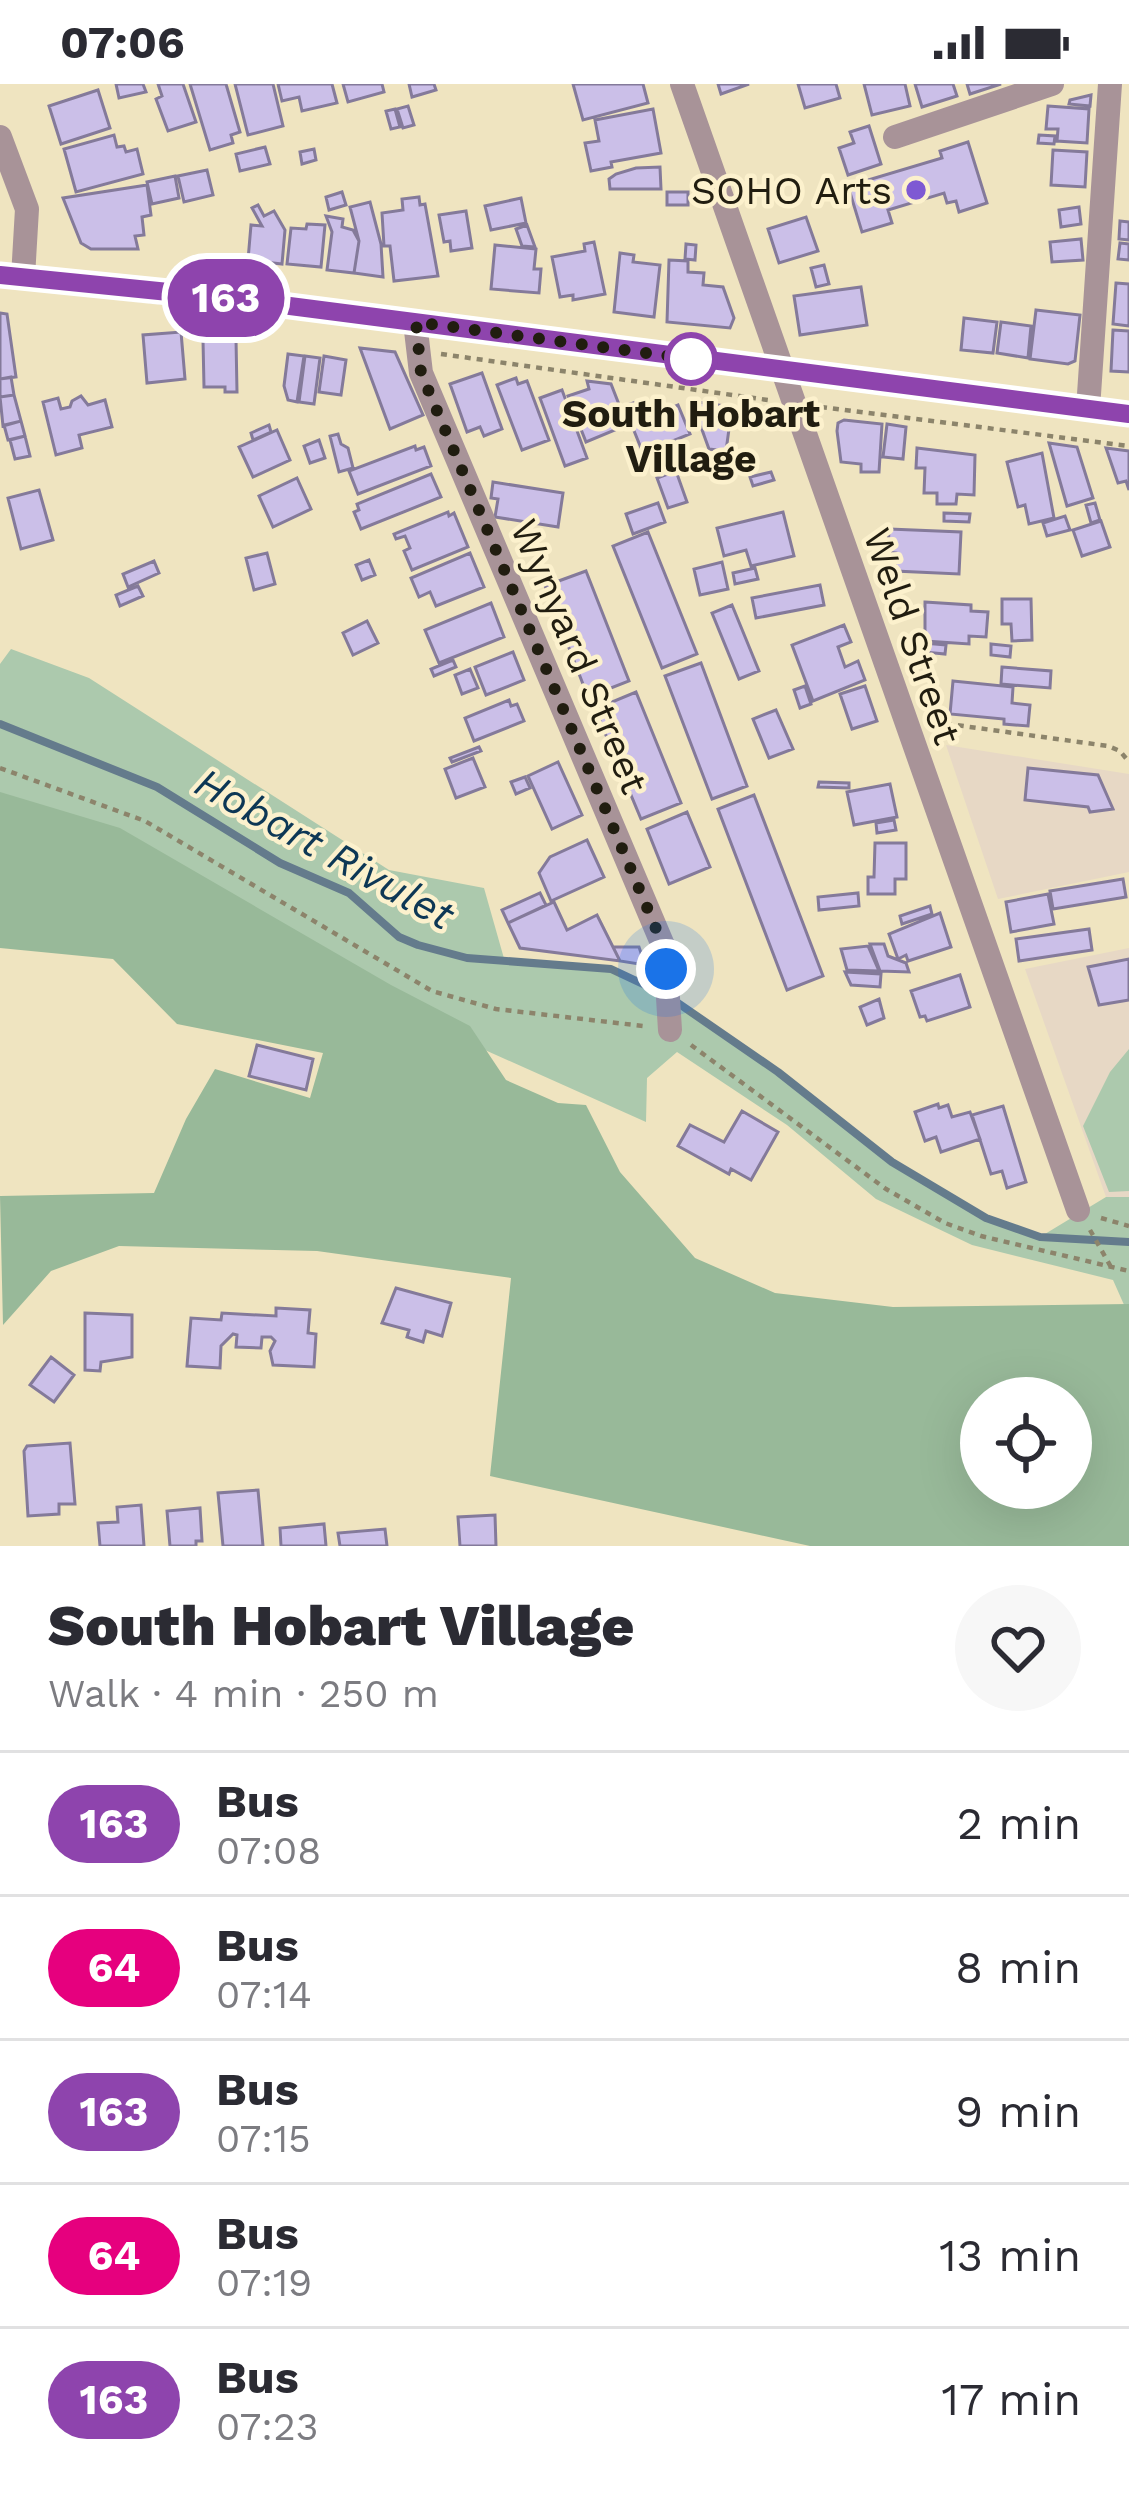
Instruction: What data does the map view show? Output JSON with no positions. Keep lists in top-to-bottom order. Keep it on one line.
{"streets":{"street":["Weld Street","Wynyard Street"]},"water":["Hobart Rivulet"],"places":["SOHO Arts","South Hobart Village"],"lines":["bus line 163"],"page":{"status":"07:06","on_map":"163","heading":["South Hobart Village","Walk · 4 min · 250 m"],"list":[{"mark":"163","name":"Bus","note":"07:08","value":"2 min"},{"mark":"64","name":"Bus","note":"07:14","value":"8 min"},{"mark":"163","name":"Bus","note":"07:15","value":"9 min"},{"mark":"64","name":"Bus","note":"07:19","value":"13 min"},{"mark":"163","name":"Bus","note":"07:23","value":"17 min"}]}}
